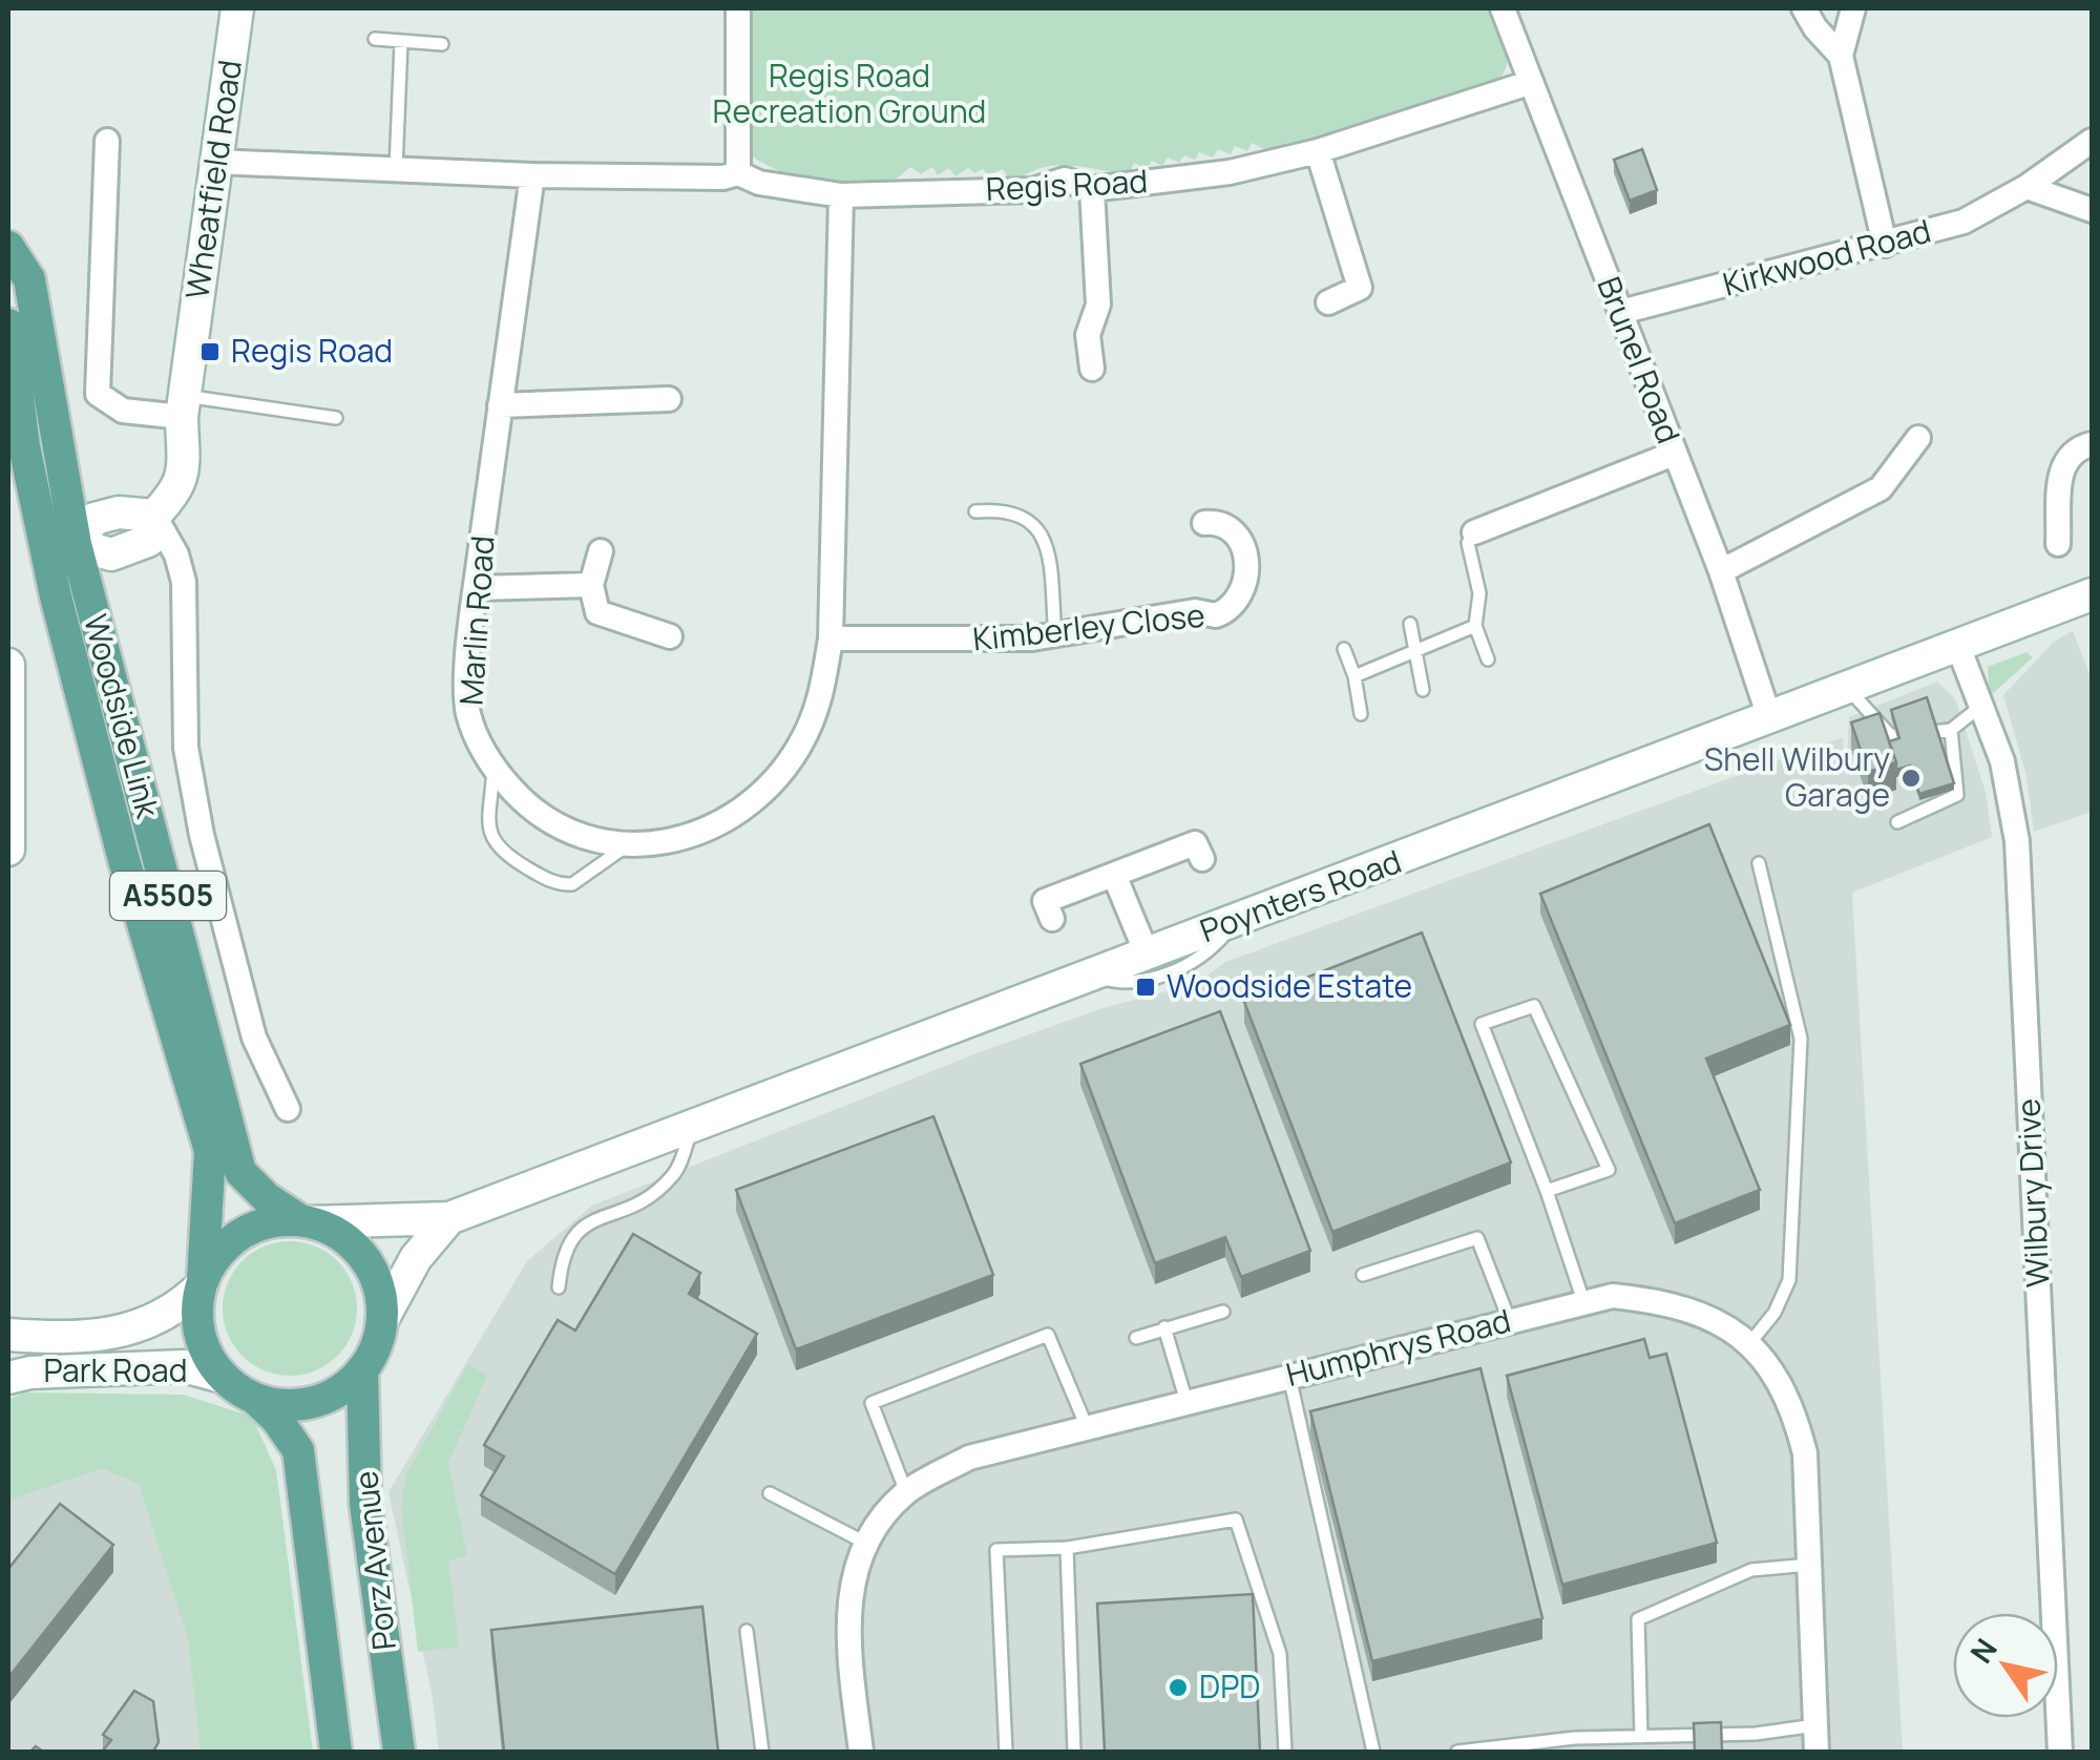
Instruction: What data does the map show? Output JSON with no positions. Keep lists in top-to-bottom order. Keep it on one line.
{"streets":{"main road":["Woodside Link","A5505","Porz Avenue"],"street":["Wheatfield Road","Regis Road","Kirkwood Road","Brunel Road","Marlin Road","Kimberley Close","Poynters Road","Wilbury Drive","Humphrys Road","Park Road"]},"crossings":[["Wheatfield Road","Regis Road"],["Regis Road","Brunel Road"],["Regis Road","Marlin Road"],["Kirkwood Road","Brunel Road"],["Brunel Road","Poynters Road"],["Marlin Road","Kimberley Close"],["Woodside Link","Poynters Road"],["Woodside Link","Park Road"],["Woodside Link","Porz Avenue"],["Poynters Road","Wilbury Drive"],["Poynters Road","Park Road"],["Poynters Road","Porz Avenue"],["Park Road","Porz Avenue"]],"parks":["Regis Road Recreation Ground"],"places":{"transit":["Regis Road","Woodside Estate"],"other":["Shell Wilbury Garage","DPD"]},"north":"top left"}
